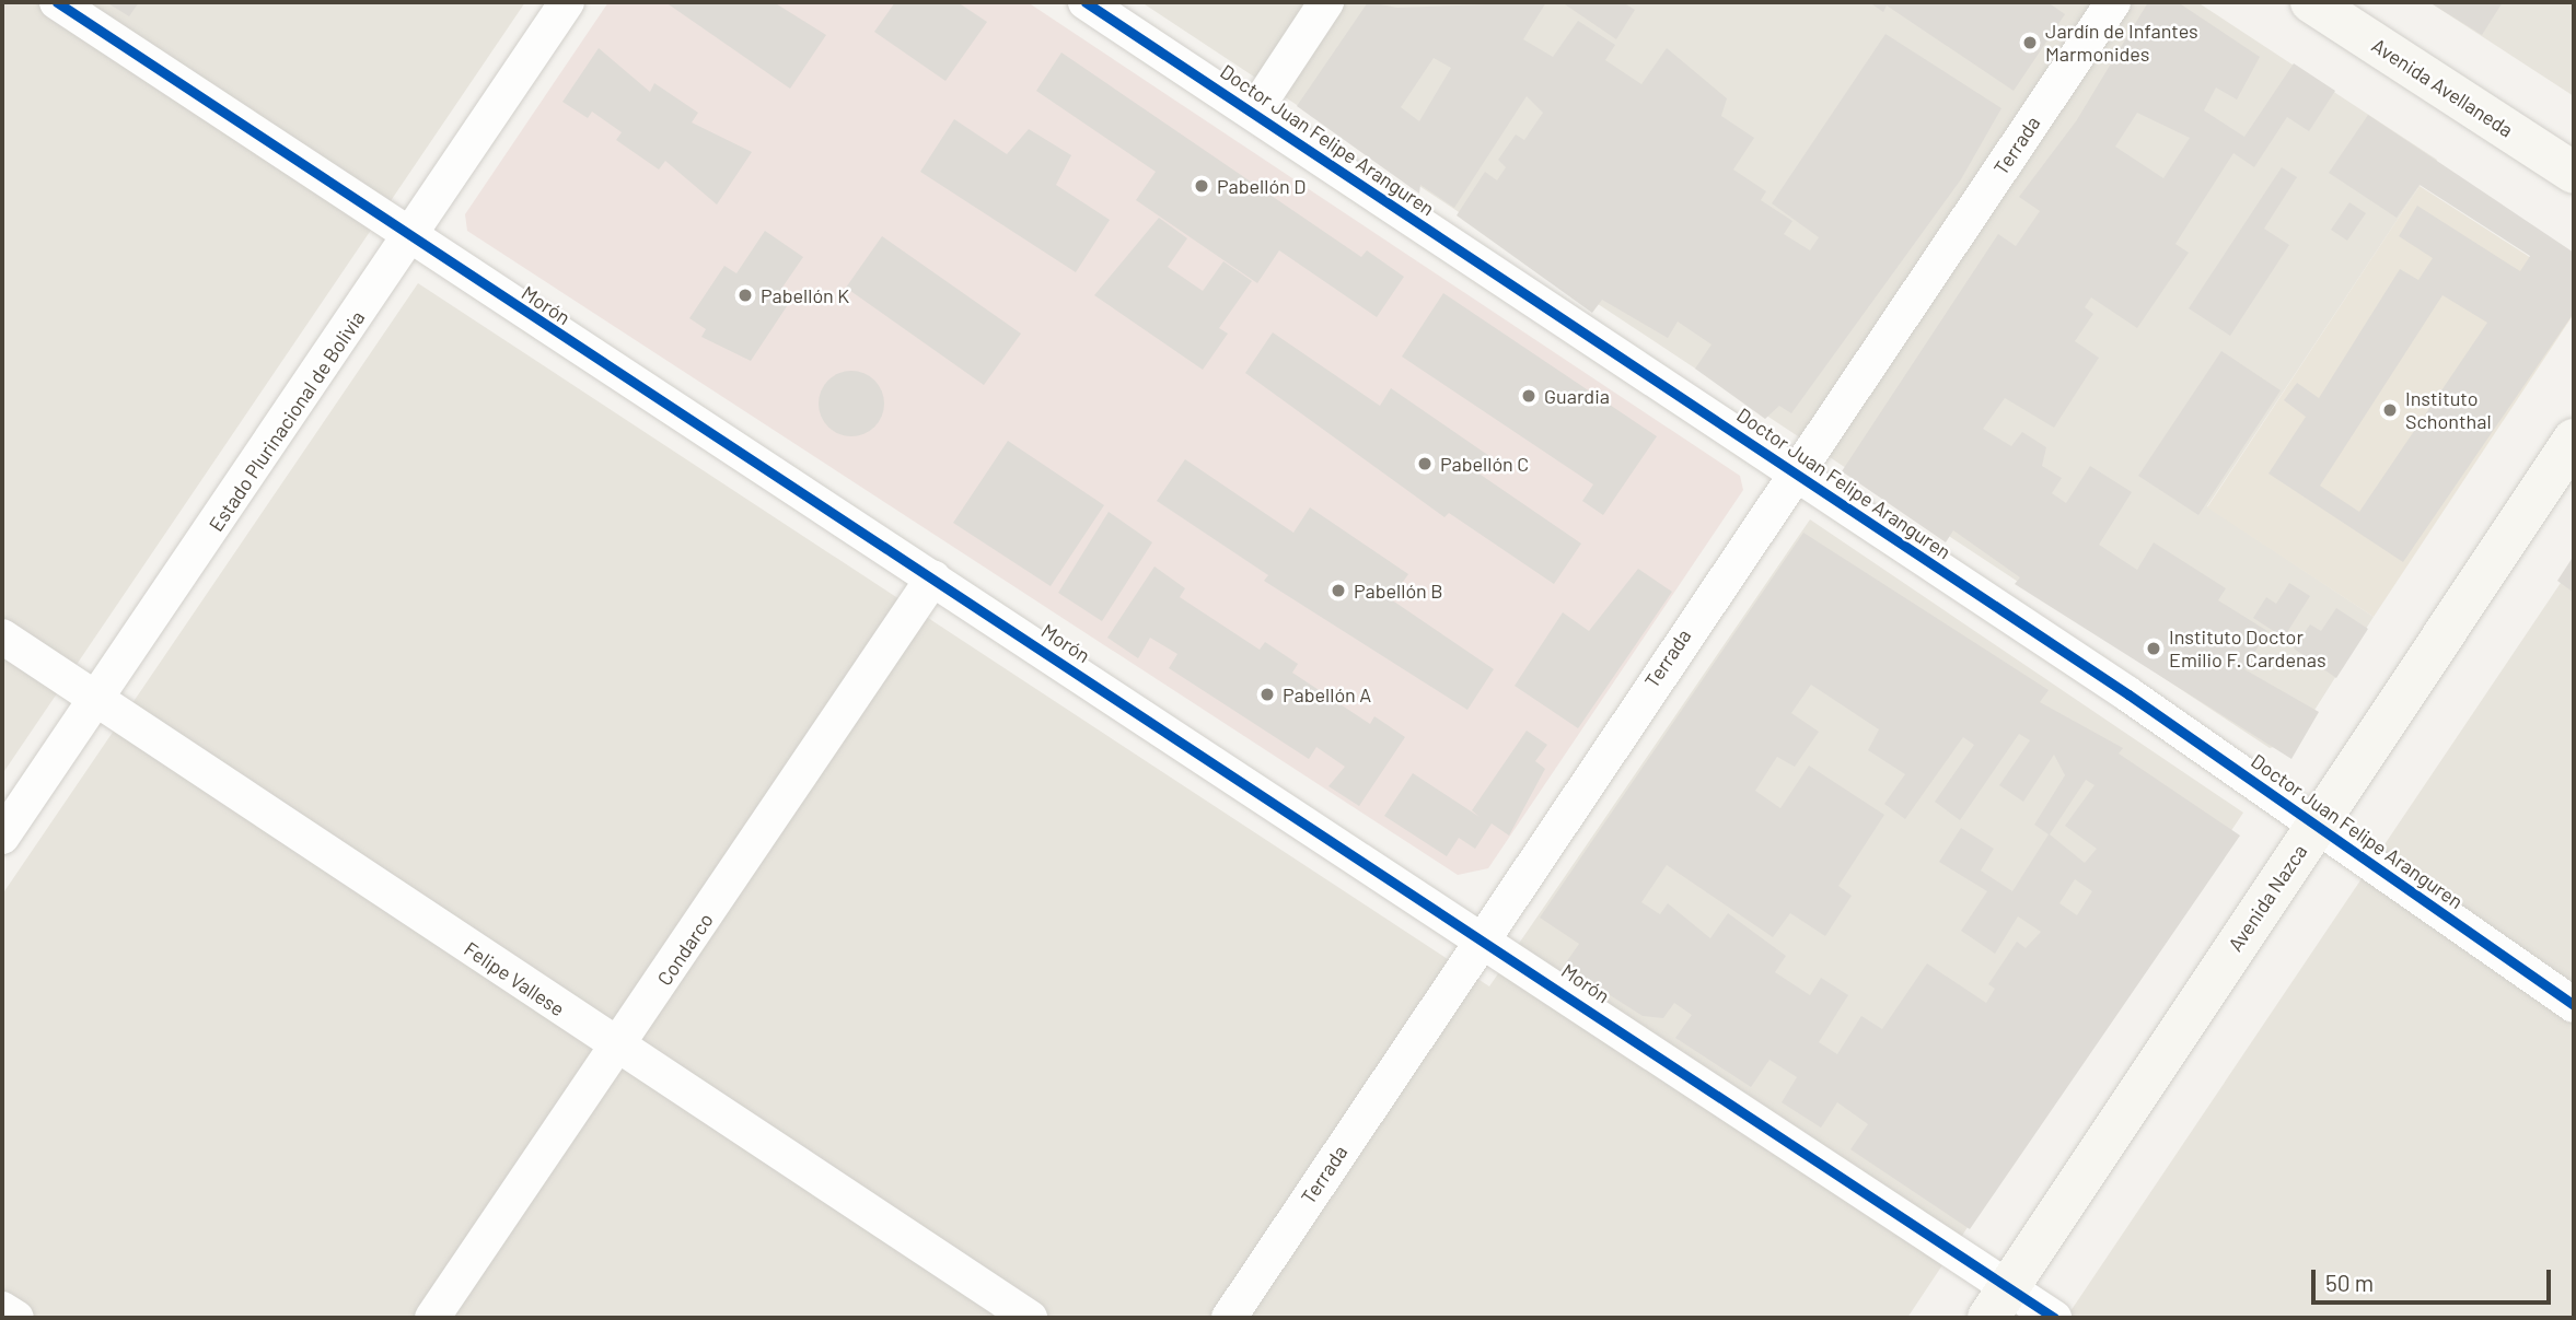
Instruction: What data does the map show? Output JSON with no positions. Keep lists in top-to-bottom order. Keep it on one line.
{"streets":{"main road":["Avenida Avellaneda","Avenida Nazca"],"street":["Doctor Juan Felipe Aranguren","Terrada","Morón","Estado Plurinacional de Bolivia","Condarco","Felipe Vallese"]},"crossings":[["Doctor Juan Felipe Aranguren","Terrada"],["Doctor Juan Felipe Aranguren","Avenida Nazca"],["Terrada","Morón"],["Morón","Estado Plurinacional de Bolivia"],["Morón","Avenida Nazca"],["Morón","Condarco"],["Estado Plurinacional de Bolivia","Felipe Vallese"],["Condarco","Felipe Vallese"]],"places":["Jardín de Infantes Marmonides","Pabellón D","Pabellón K","Guardia","Instituto Schonthal","Pabellón C","Pabellón B","Instituto Doctor Emilio F. Cardenas","Pabellón A"],"scale_bar":"50 m"}
